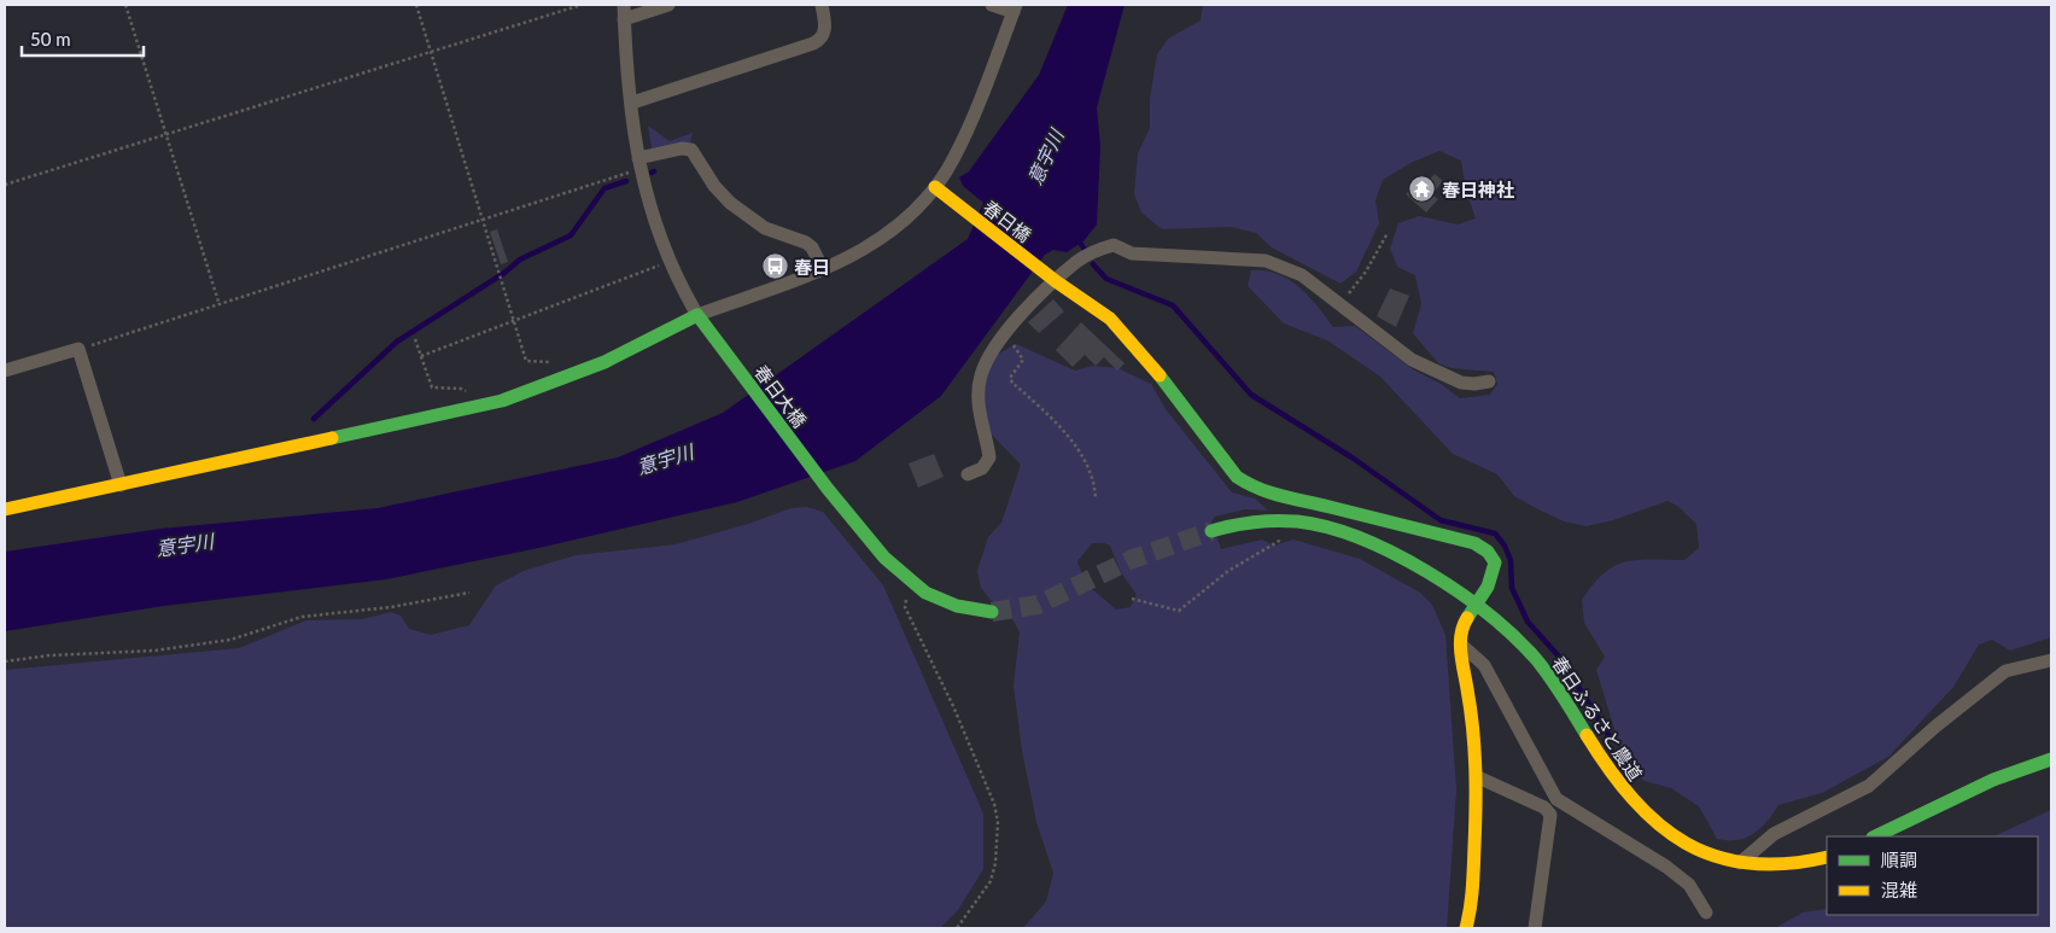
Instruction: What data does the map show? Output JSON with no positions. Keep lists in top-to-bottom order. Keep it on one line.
{"streets":{"street":["春日橋","春日大橋","春日ふるさと農道"]},"crossings":[["春日橋","春日ふるさと農道"]],"water":["意宇川"],"places":{"temple":["春日神社"],"bus stop":["春日"]},"legend":["順調","混雑"],"scale_bar":"50 m"}
